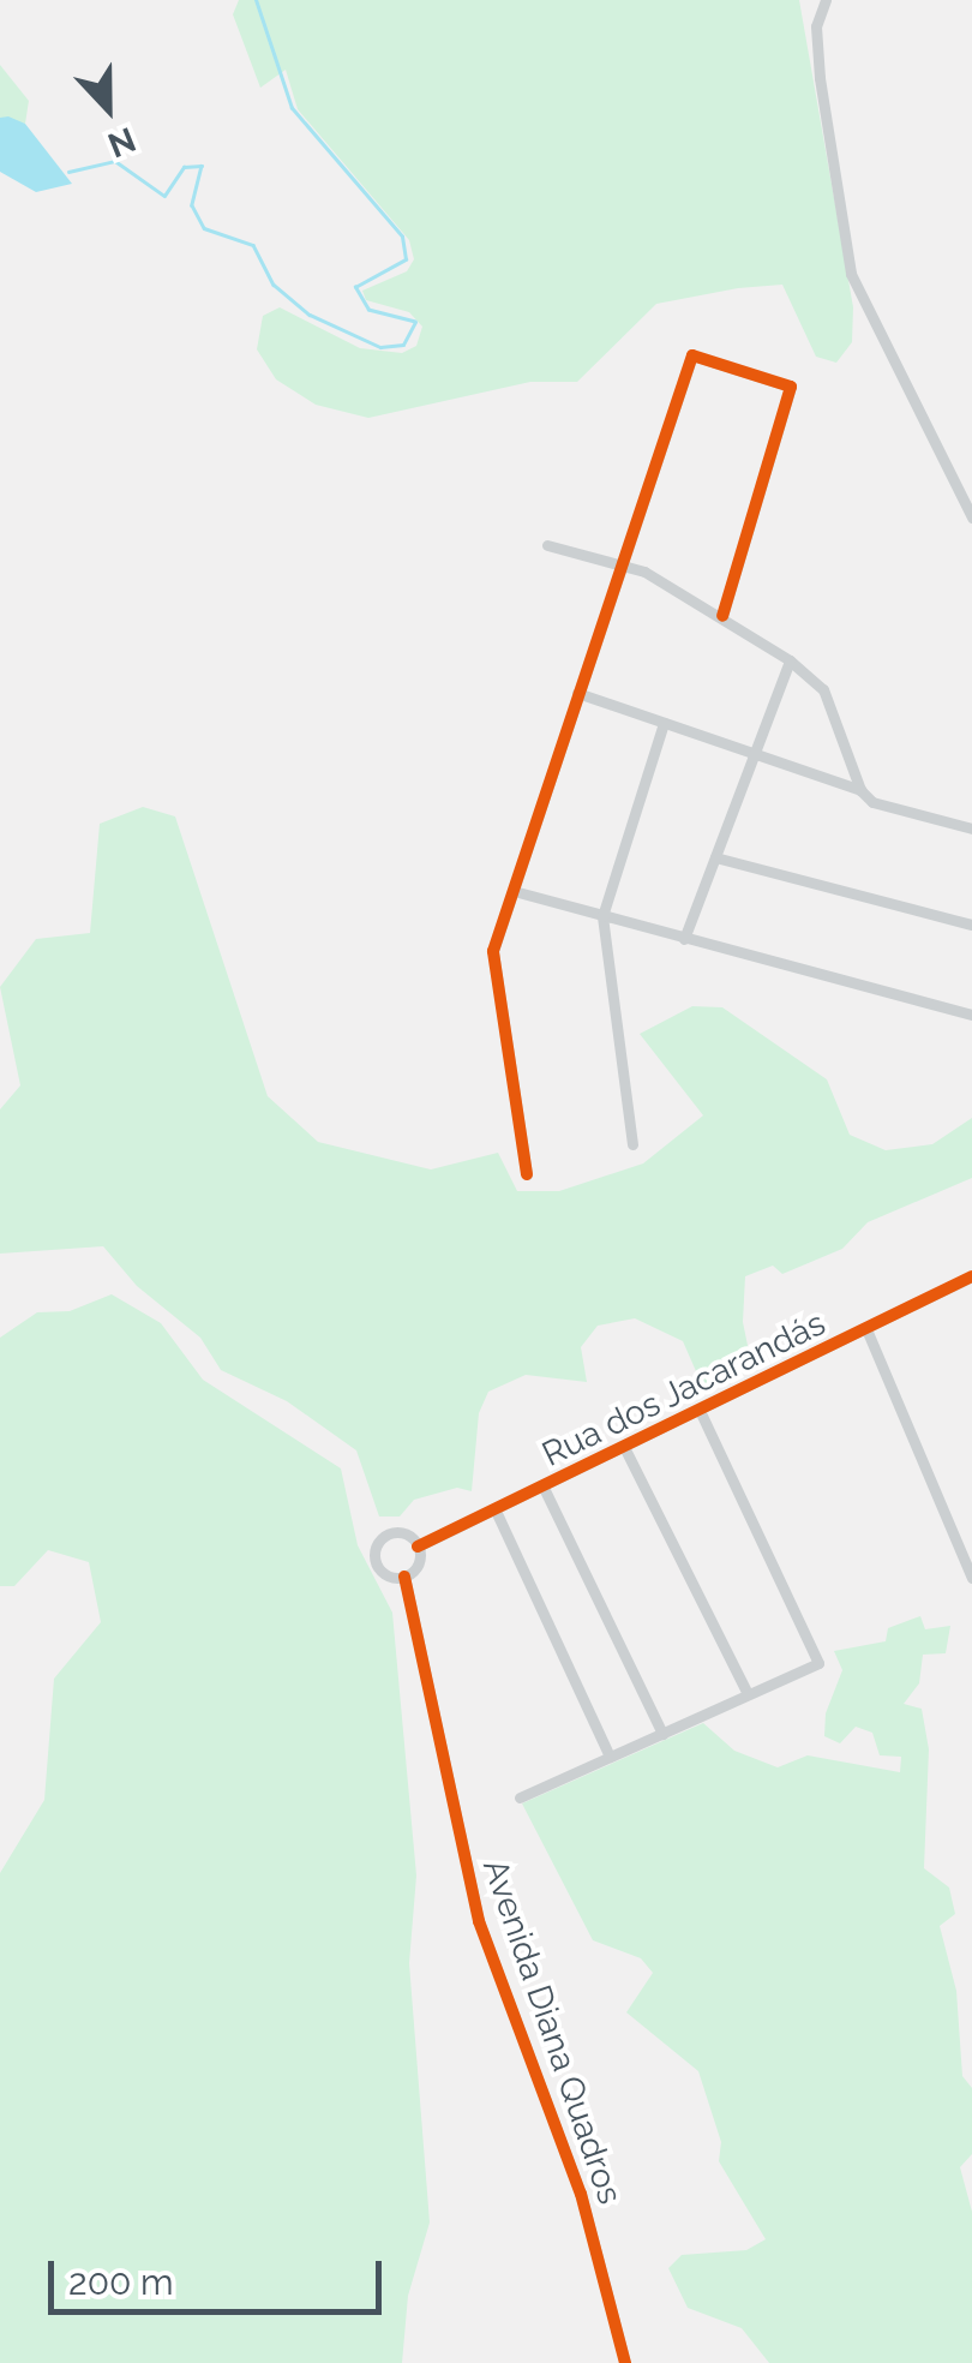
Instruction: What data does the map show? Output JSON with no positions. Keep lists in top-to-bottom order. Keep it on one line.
{"streets":{"street":["Rua dos Jacarandás","Avenida Diana Quadros"]},"crossings":[["Rua dos Jacarandás","Avenida Diana Quadros"]],"scale_bar":"200 m","north":"bottom"}
